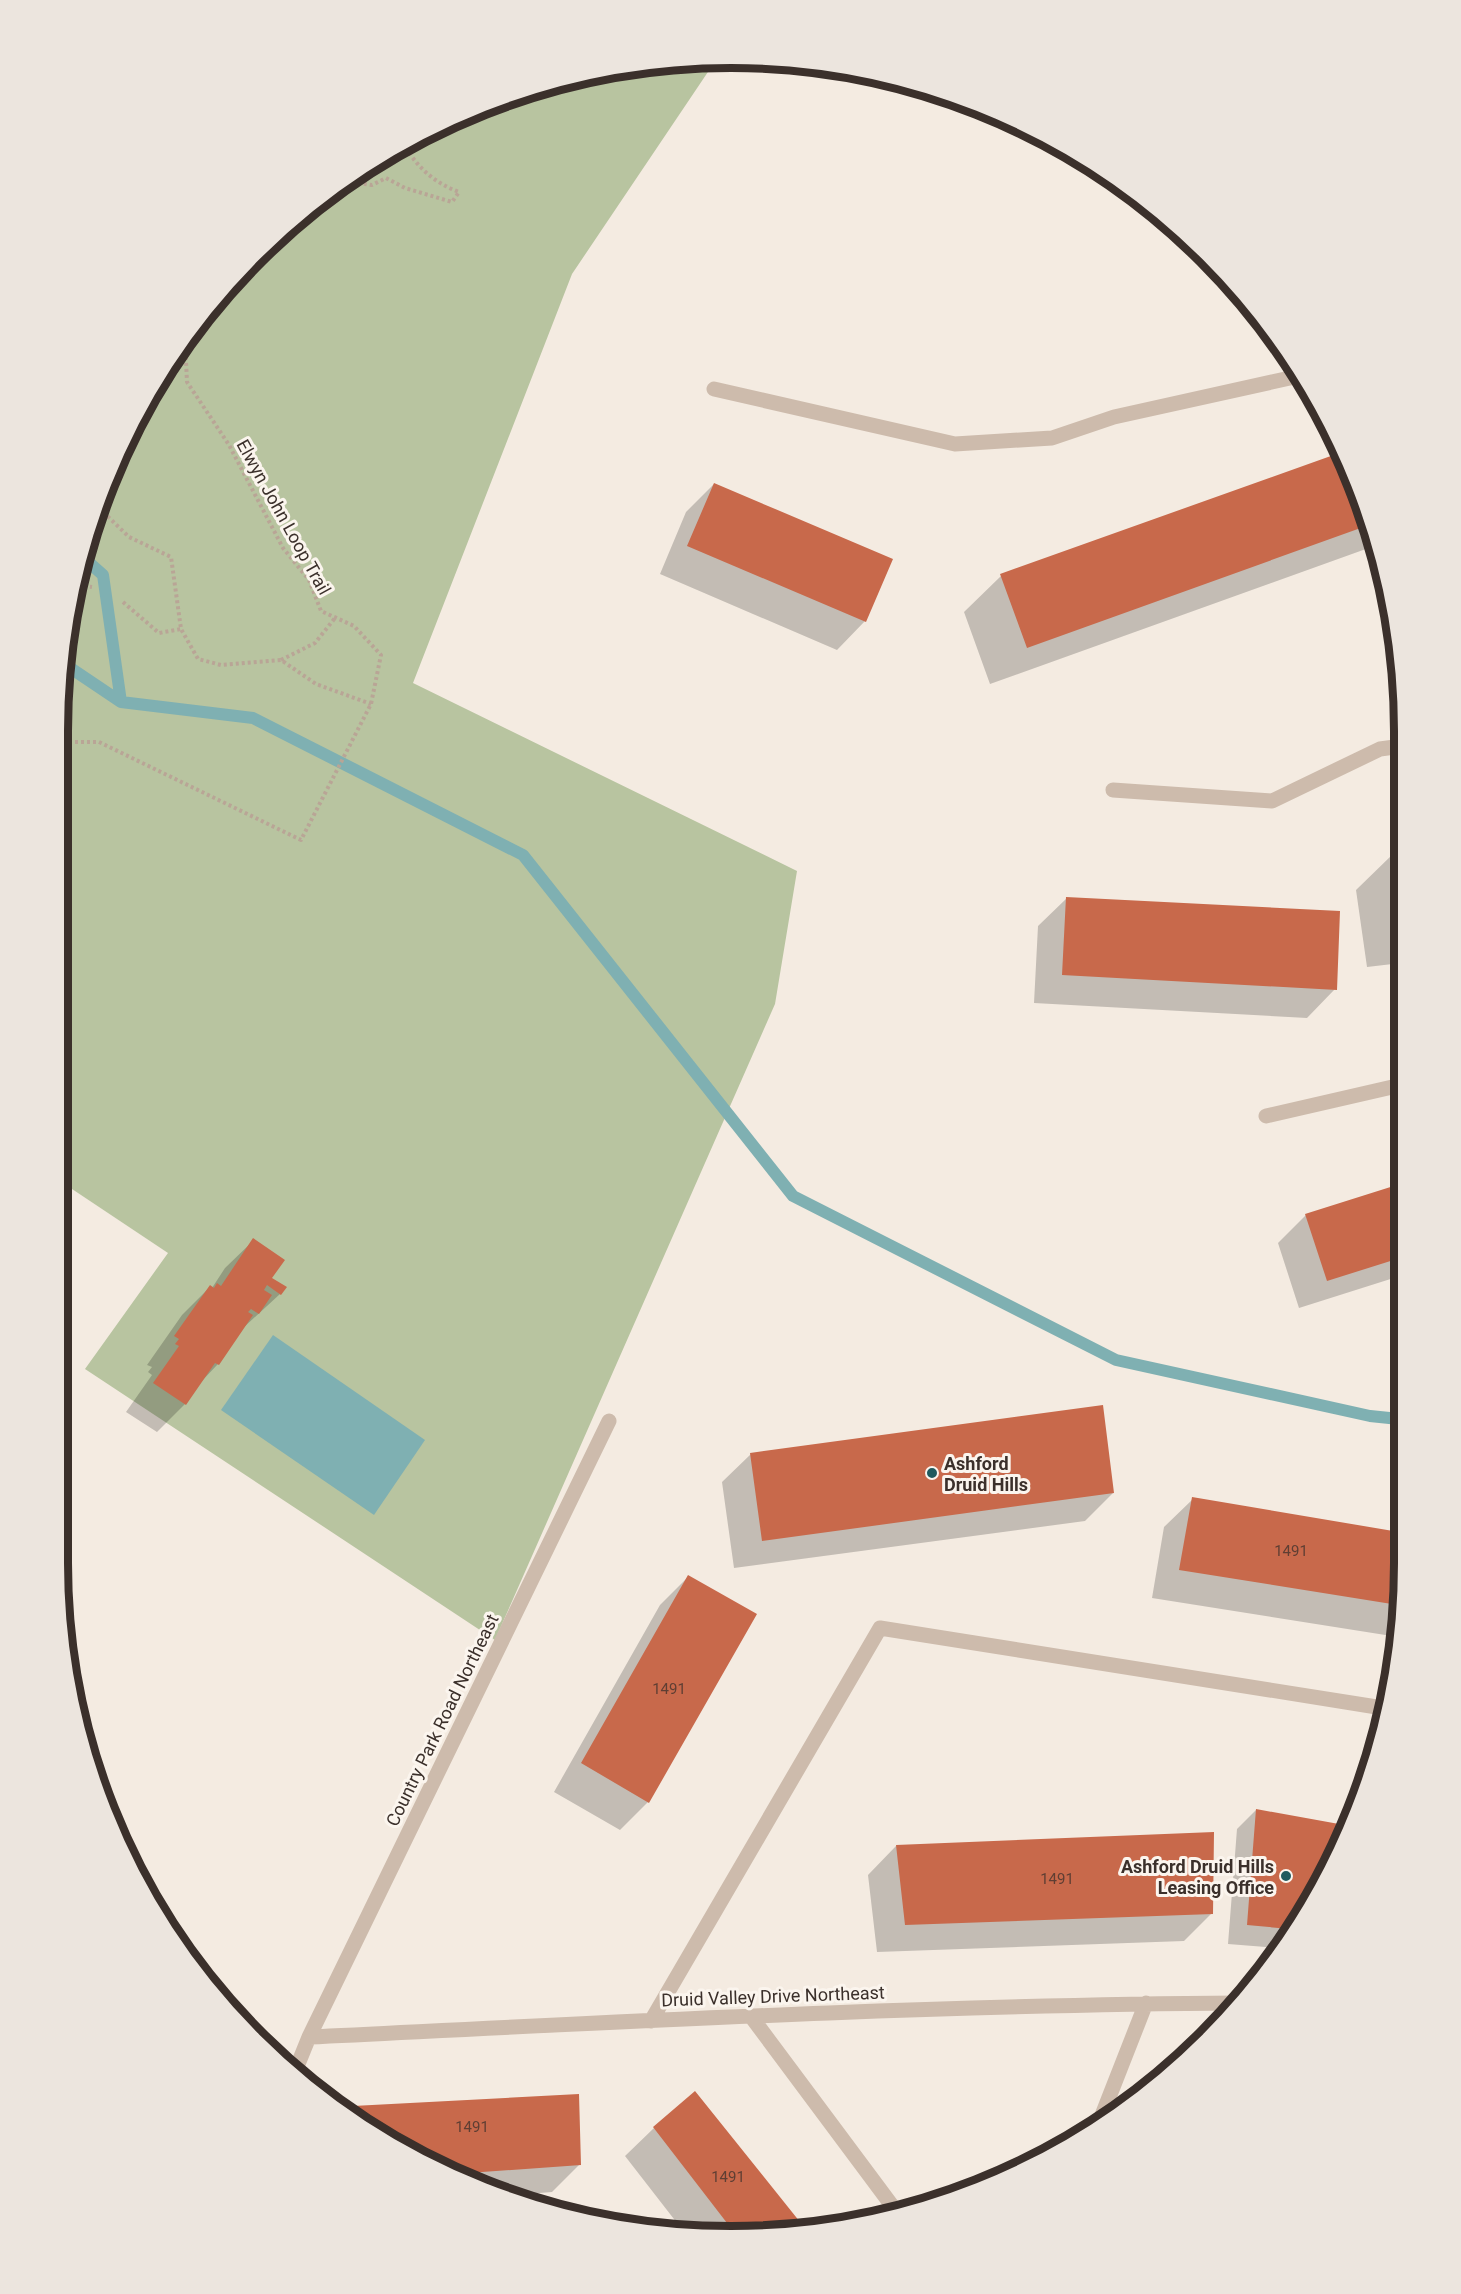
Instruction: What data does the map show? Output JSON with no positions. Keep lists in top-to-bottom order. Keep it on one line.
{"streets":{"street":["Country Park Road Northeast","Druid Valley Drive Northeast"],"path":["Elwyn John Loop Trail"]},"crossings":[["Country Park Road Northeast","Druid Valley Drive Northeast"]],"places":["Ashford Druid Hills","Ashford Druid Hills Leasing Office"],"house_numbers":["1491","1491","1491","1491","1491"]}
